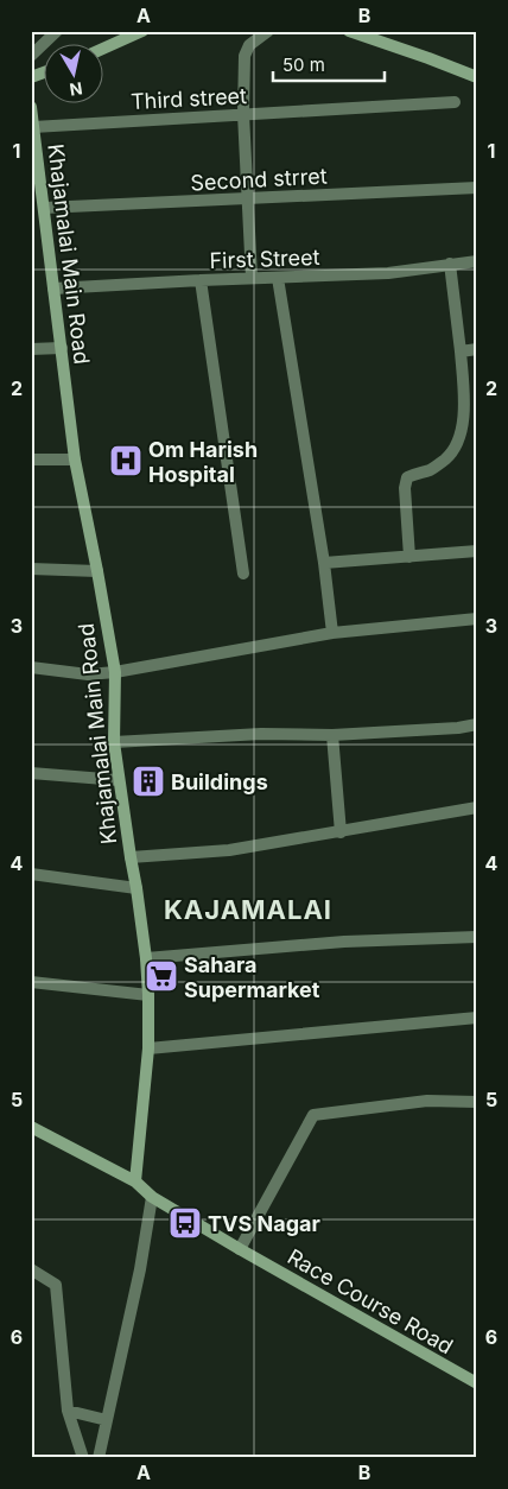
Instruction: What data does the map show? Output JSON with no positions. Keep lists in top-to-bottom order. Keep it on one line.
{"streets":{"main road":["Khajamalai Main Road","Race Course Road"],"street":["Third street","Second strret","First Street"]},"crossings":[["Third street","Khajamalai Main Road"],["Second strret","Khajamalai Main Road"],["Khajamalai Main Road","First Street"],["Khajamalai Main Road","Race Course Road"]],"districts":["KAJAMALAI"],"places":{"hospital":["Om Harish Hospital"],"building":["Buildings"],"supermarket":["Sahara Supermarket"],"bus stop":["TVS Nagar"]},"scale_bar":"50 m","north":"bottom","grid":{"columns":["A","B"],"rows":["1","2","3","4","5","6"]}}
